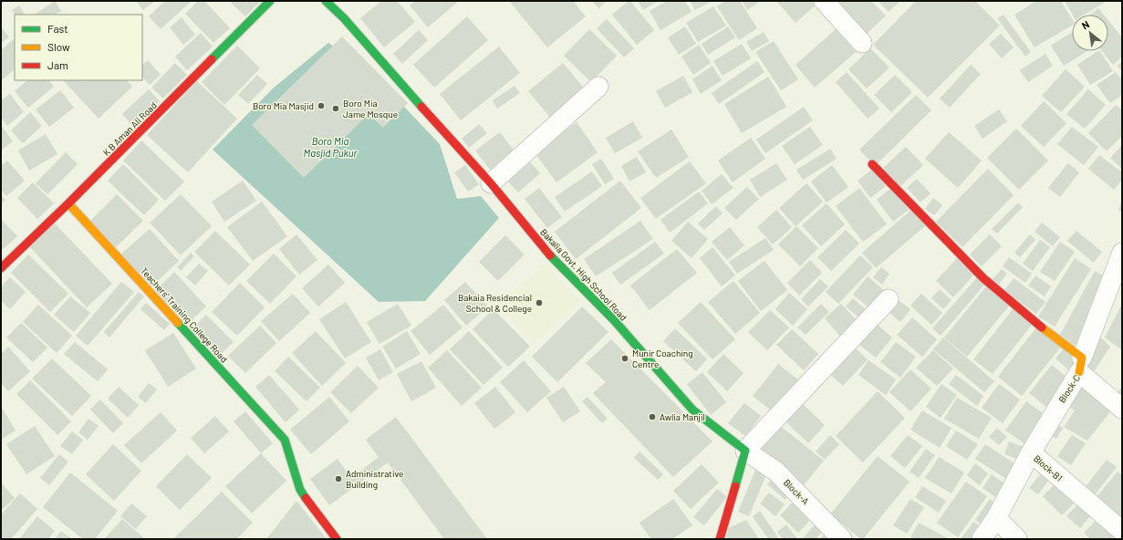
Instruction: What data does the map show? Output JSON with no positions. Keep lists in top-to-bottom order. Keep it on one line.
{"streets":{"street":["K B Aman Ali Road","Bakalia Govt. High School Road","Teachers' Training College Road","Block-C","Block-B1","Block-A"]},"crossings":[["K B Aman Ali Road","Teachers' Training College Road"],["Bakalia Govt. High School Road","Block-A"],["Block-C","Block-B1"]],"water":["Boro Mia Masjid Pukur"],"places":["Boro Mia Masjid","Boro Mia Jame Mosque","Bakaia Residencial School & College","Munir Coaching Centre","Awlia Manjil","Administrative Building"],"legend":["Fast","Slow","Jam"],"north":"top left"}
